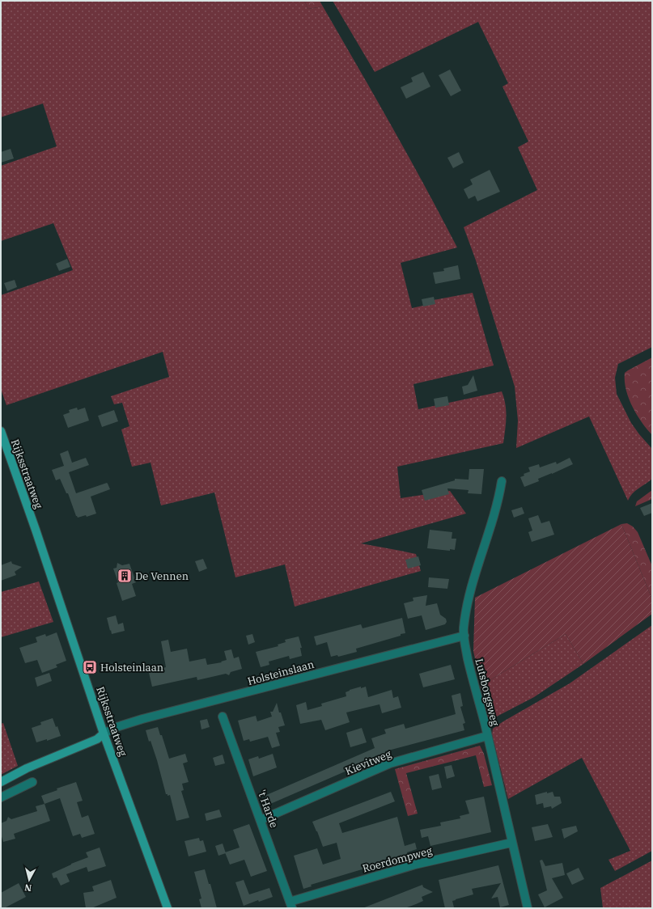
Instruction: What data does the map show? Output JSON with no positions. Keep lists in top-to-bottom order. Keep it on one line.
{"streets":{"main road":["Rijksstraatweg"],"street":["Holsteinslaan","Lutsborgsweg","Kievitweg","'t Harde","Roerdompweg"]},"crossings":[["Rijksstraatweg","Holsteinslaan"],["Holsteinslaan","Lutsborgsweg"],["Lutsborgsweg","Kievitweg"],["Lutsborgsweg","Roerdompweg"],["Kievitweg","'t Harde"],["'t Harde","Roerdompweg"]],"places":{"building":["De Vennen"],"bus stop":["Holsteinlaan"]},"north":"bottom"}
